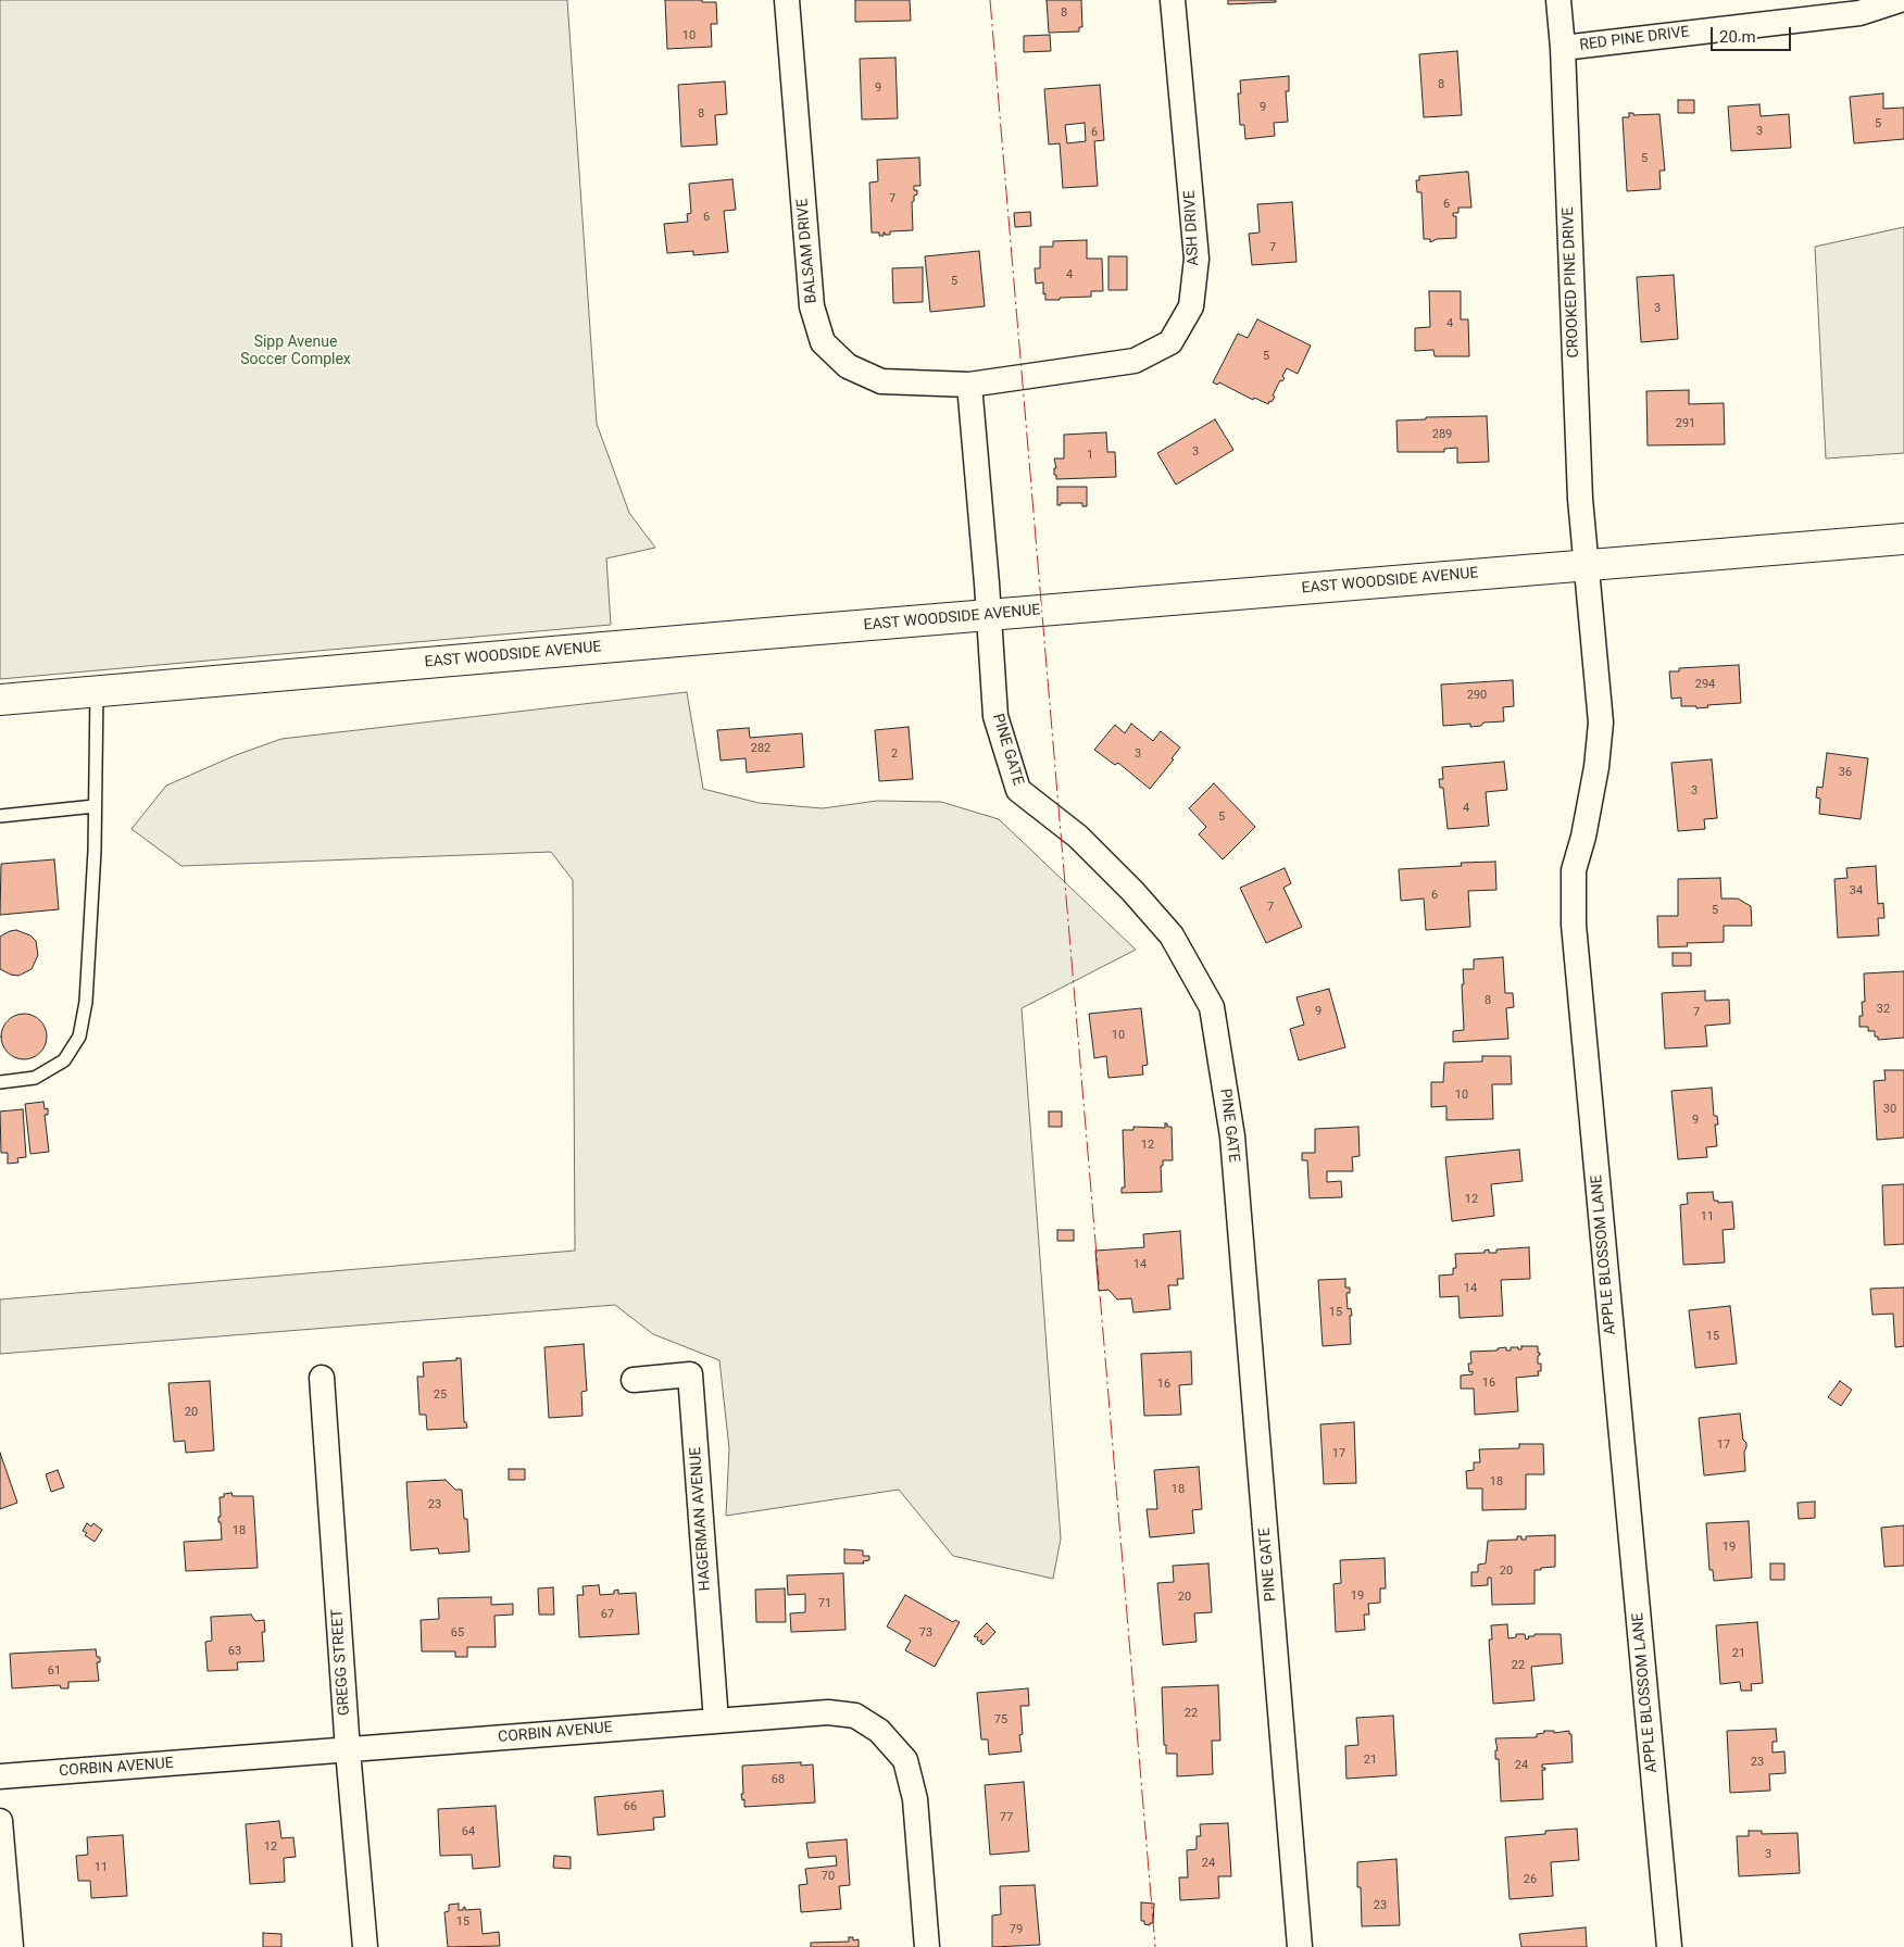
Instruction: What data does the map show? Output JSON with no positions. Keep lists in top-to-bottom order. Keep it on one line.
{"streets":{"main road":["EAST WOODSIDE AVENUE"],"street":["RED PINE DRIVE","ASH DRIVE","BALSAM DRIVE","CROOKED PINE DRIVE","PINE GATE","APPLE BLOSSOM LANE","HAGERMAN AVENUE","GREGG STREET","CORBIN AVENUE"]},"crossings":[["RED PINE DRIVE","CROOKED PINE DRIVE"],["ASH DRIVE","BALSAM DRIVE"],["ASH DRIVE","PINE GATE"],["BALSAM DRIVE","PINE GATE"],["CROOKED PINE DRIVE","EAST WOODSIDE AVENUE"],["CROOKED PINE DRIVE","APPLE BLOSSOM LANE"],["EAST WOODSIDE AVENUE","PINE GATE"],["EAST WOODSIDE AVENUE","APPLE BLOSSOM LANE"],["HAGERMAN AVENUE","CORBIN AVENUE"],["GREGG STREET","CORBIN AVENUE"]],"parks":["Sipp Avenue Soccer Complex"],"house_numbers":["8","10","8","9","9","8","5","3","6","5","7","6","6","7","4","5","3","4","5","291","289","3","1","294","290","282","2","3","36","3","4","5","34","6","7","5","8","32","9","7","10","10","30","9","12","12","11","14","14","15","15","16","16","25","20","17","17","18","18","23","18","19","20","19","20","71","67","65","73","63","21","22","61","22","75","21","23","24","68","66","77","64","12","3","24","11","70","26","23","15","79"],"scale_bar":"20 m"}
